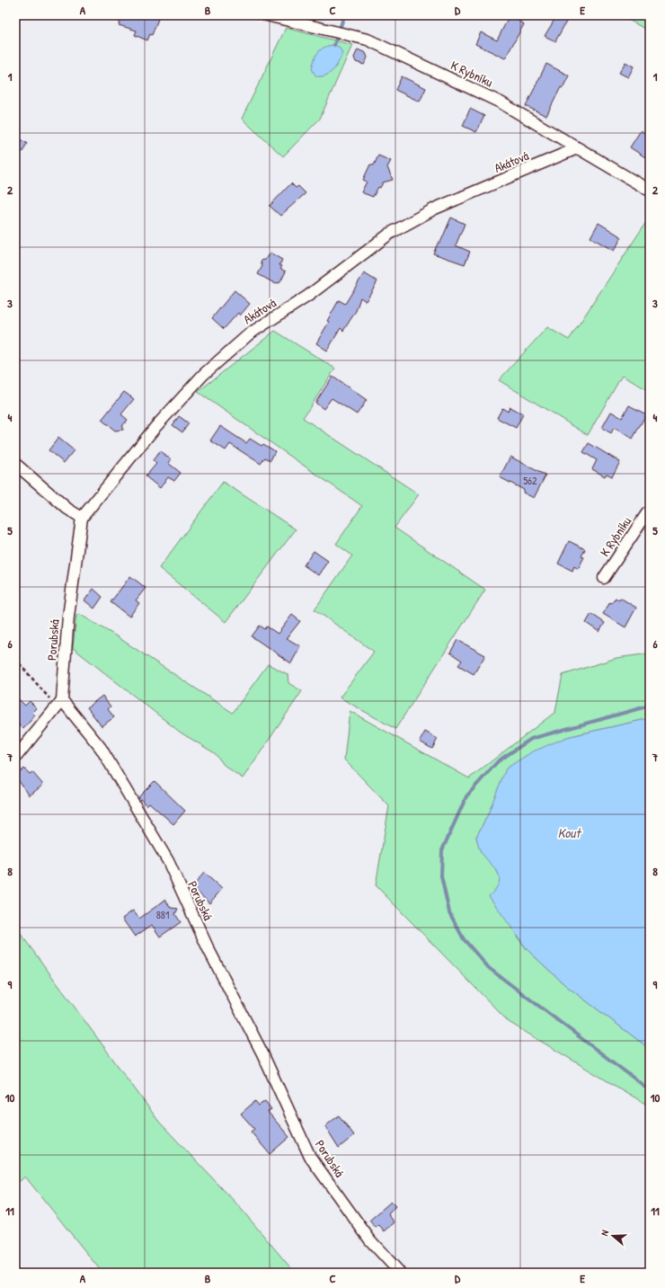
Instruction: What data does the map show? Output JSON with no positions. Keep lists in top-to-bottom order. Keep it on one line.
{"streets":{"street":["K Rybníku","Akátová","Porubská"]},"crossings":[["K Rybníku","Akátová"],["Akátová","Porubská"]],"water":["Kout"],"house_numbers":["562","881"],"north":"left","grid":{"columns":["A","B","C","D","E"],"rows":["1","2","3","4","5","6","7","8","9","10","11"]}}
